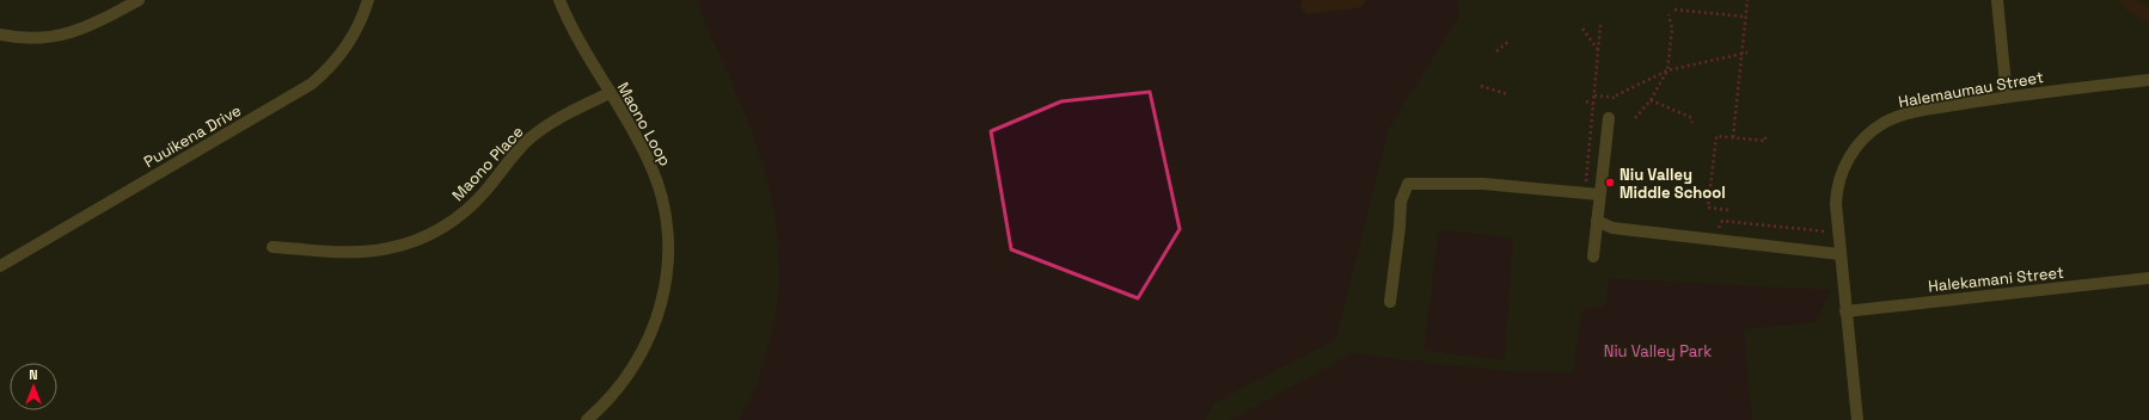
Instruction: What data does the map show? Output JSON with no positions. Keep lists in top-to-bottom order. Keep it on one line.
{"streets":{"street":["Halemaumau Street","Maono Loop","Puuikena Drive","Maono Place","Halekamani Street"]},"crossings":[["Halemaumau Street","Halekamani Street"],["Maono Loop","Maono Place"]],"parks":["Niu Valley Park"],"places":["Niu Valley Middle School"],"north":"top"}
